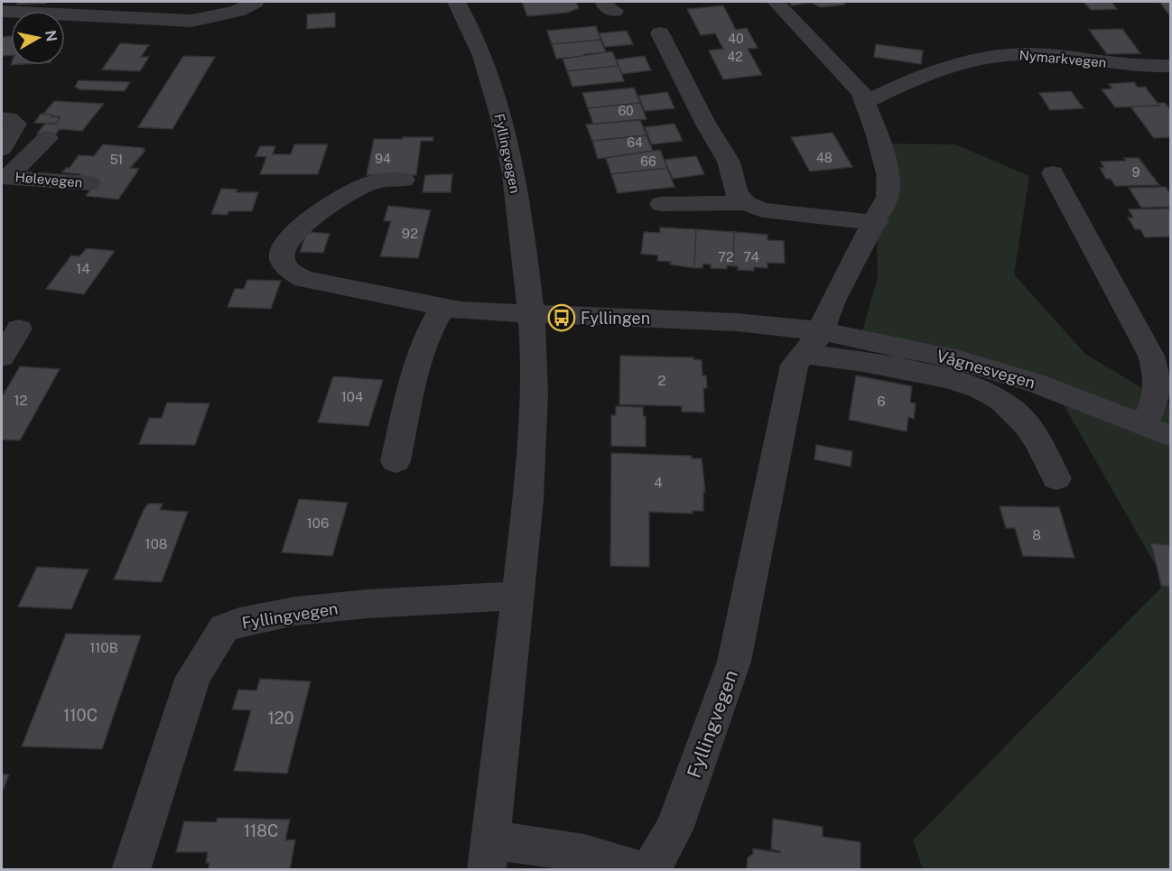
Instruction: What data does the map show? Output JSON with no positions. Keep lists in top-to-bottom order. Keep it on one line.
{"streets":{"street":["Nymarkvegen","Fyllingvegen","Hølevegen","Vågnesvegen"]},"crossings":[["Fyllingvegen","Vågnesvegen"]],"places":{"bus stop":["Fyllingen"]},"house_numbers":["40","42","60","64","48","94","51","66","9","92","72","74","14","2","104","12","6","4","106","8","108","110B","110C","120","118C"],"north":"right"}
